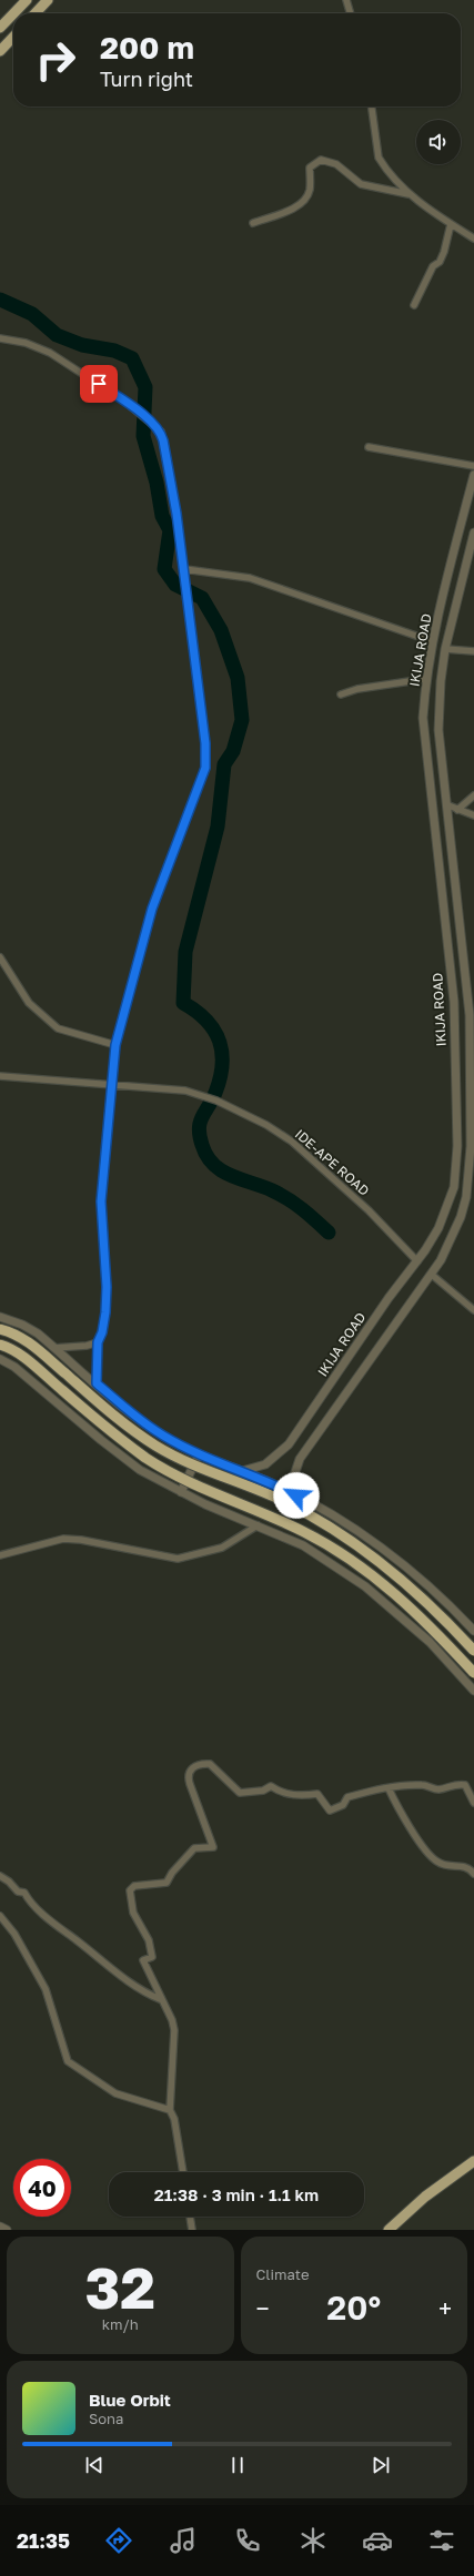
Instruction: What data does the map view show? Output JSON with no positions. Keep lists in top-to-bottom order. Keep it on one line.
{"streets":{"street":["IKIJA ROAD","IDE-APE ROAD"]},"crossings":[["IKIJA ROAD","IDE-APE ROAD"]],"page":{"turn":["200 m","Turn right"],"limit":"40","trip":"21:38 · 3 min · 1.1 km","tile":[["32","km/h"],"Climate"],"heat":["−","20°","+"],"song":["Blue Orbit","Sona"],"tabs":"21:35"}}
